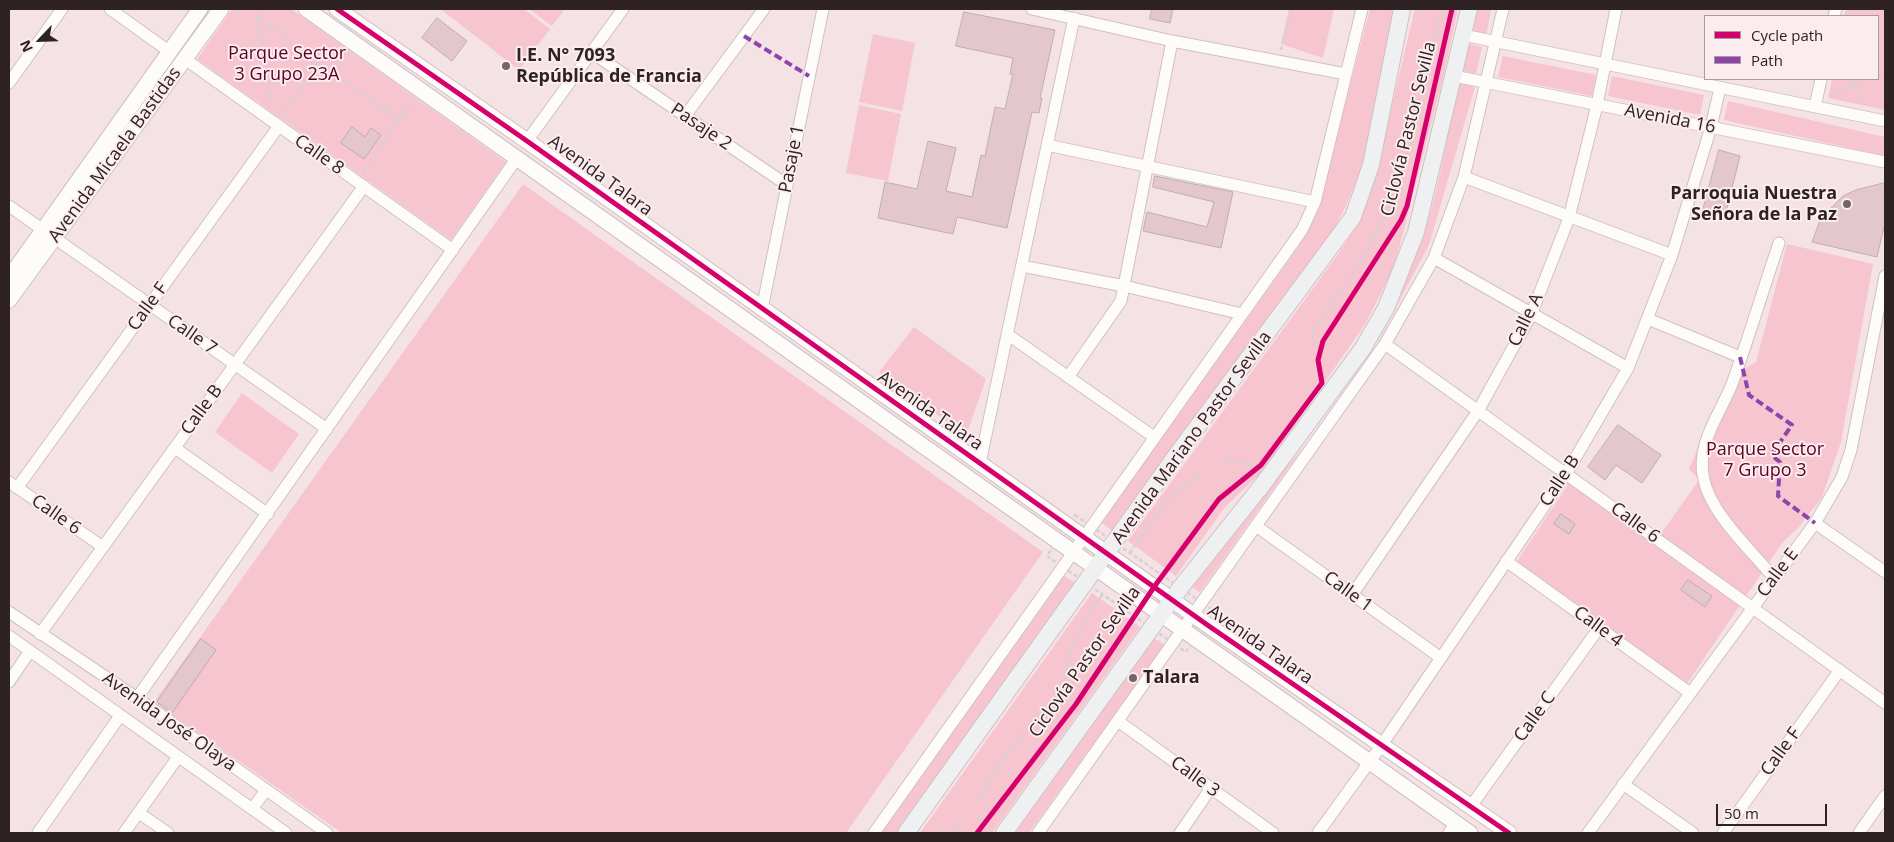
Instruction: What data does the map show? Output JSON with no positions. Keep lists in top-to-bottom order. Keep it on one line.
{"streets":{"main road":["Avenida Mariano Pastor Sevilla"],"street":["Avenida 16","Pasaje 2","Avenida Micaela Bastidas","Calle 8","Pasaje 1","Avenida Talara","Calle F","Calle A","Calle 7","Calle B","Calle 6","Calle E","Calle 1","Calle 4","Calle C","Avenida José Olaya","Calle 3"],"cycle path":["Ciclovía Pastor Sevilla"]},"crossings":[["Avenida 16","Calle A"],["Avenida 16","Calle B"],["Pasaje 2","Pasaje 1"],["Ciclovía Pastor Sevilla","Avenida Talara"],["Avenida Micaela Bastidas","Calle 8"],["Avenida Micaela Bastidas","Calle 7"],["Calle 8","Calle F"],["Calle 8","Calle B"],["Pasaje 1","Avenida Talara"],["Avenida Talara","Calle B"],["Avenida Talara","Avenida Mariano Pastor Sevilla"],["Avenida Talara","Calle C"],["Calle F","Calle 7"],["Calle F","Calle 6"],["Calle A","Calle 6"],["Calle A","Calle 1"],["Calle 7","Calle B"],["Calle B","Calle 6"],["Calle B","Calle 1"],["Calle B","Calle 4"],["Calle B","Avenida José Olaya"],["Calle 6","Calle E"],["Calle E","Calle 4"],["Calle 4","Calle C"]],"parks":["Parque Sector 3 Grupo 23A","Parque Sector 7 Grupo 3"],"places":["I.E. N° 7093 República de Francia","Parroquia Nuestra Señora de la Paz","Talara"],"legend":["Cycle path","Path"],"scale_bar":"50 m","north":"bottom left"}
